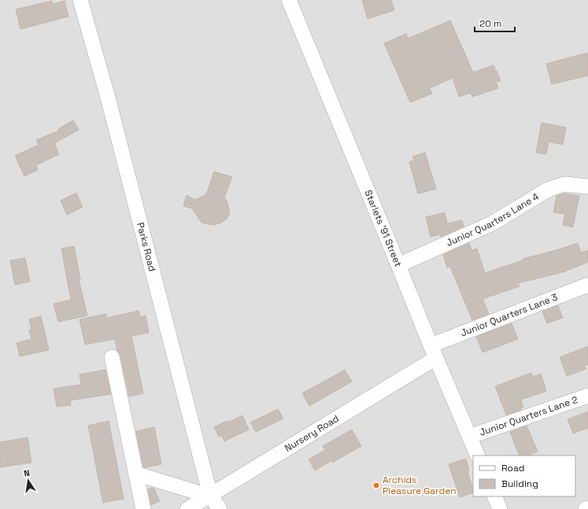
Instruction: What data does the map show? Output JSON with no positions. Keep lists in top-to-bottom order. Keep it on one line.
{"streets":{"street":["Junior Quarters Lane 4","Starlets '91 Street","Parks Road","Junior Quarters Lane 3","Junior Quarters Lane 2","Nursery Road"]},"crossings":[["Junior Quarters Lane 4","Starlets '91 Street"],["Starlets '91 Street","Junior Quarters Lane 3"],["Starlets '91 Street","Junior Quarters Lane 2"],["Starlets '91 Street","Nursery Road"],["Parks Road","Nursery Road"],["Junior Quarters Lane 3","Nursery Road"]],"places":["Archids Pleasure Garden"],"legend":["Road","Building"],"scale_bar":"20 m","north":"top"}
